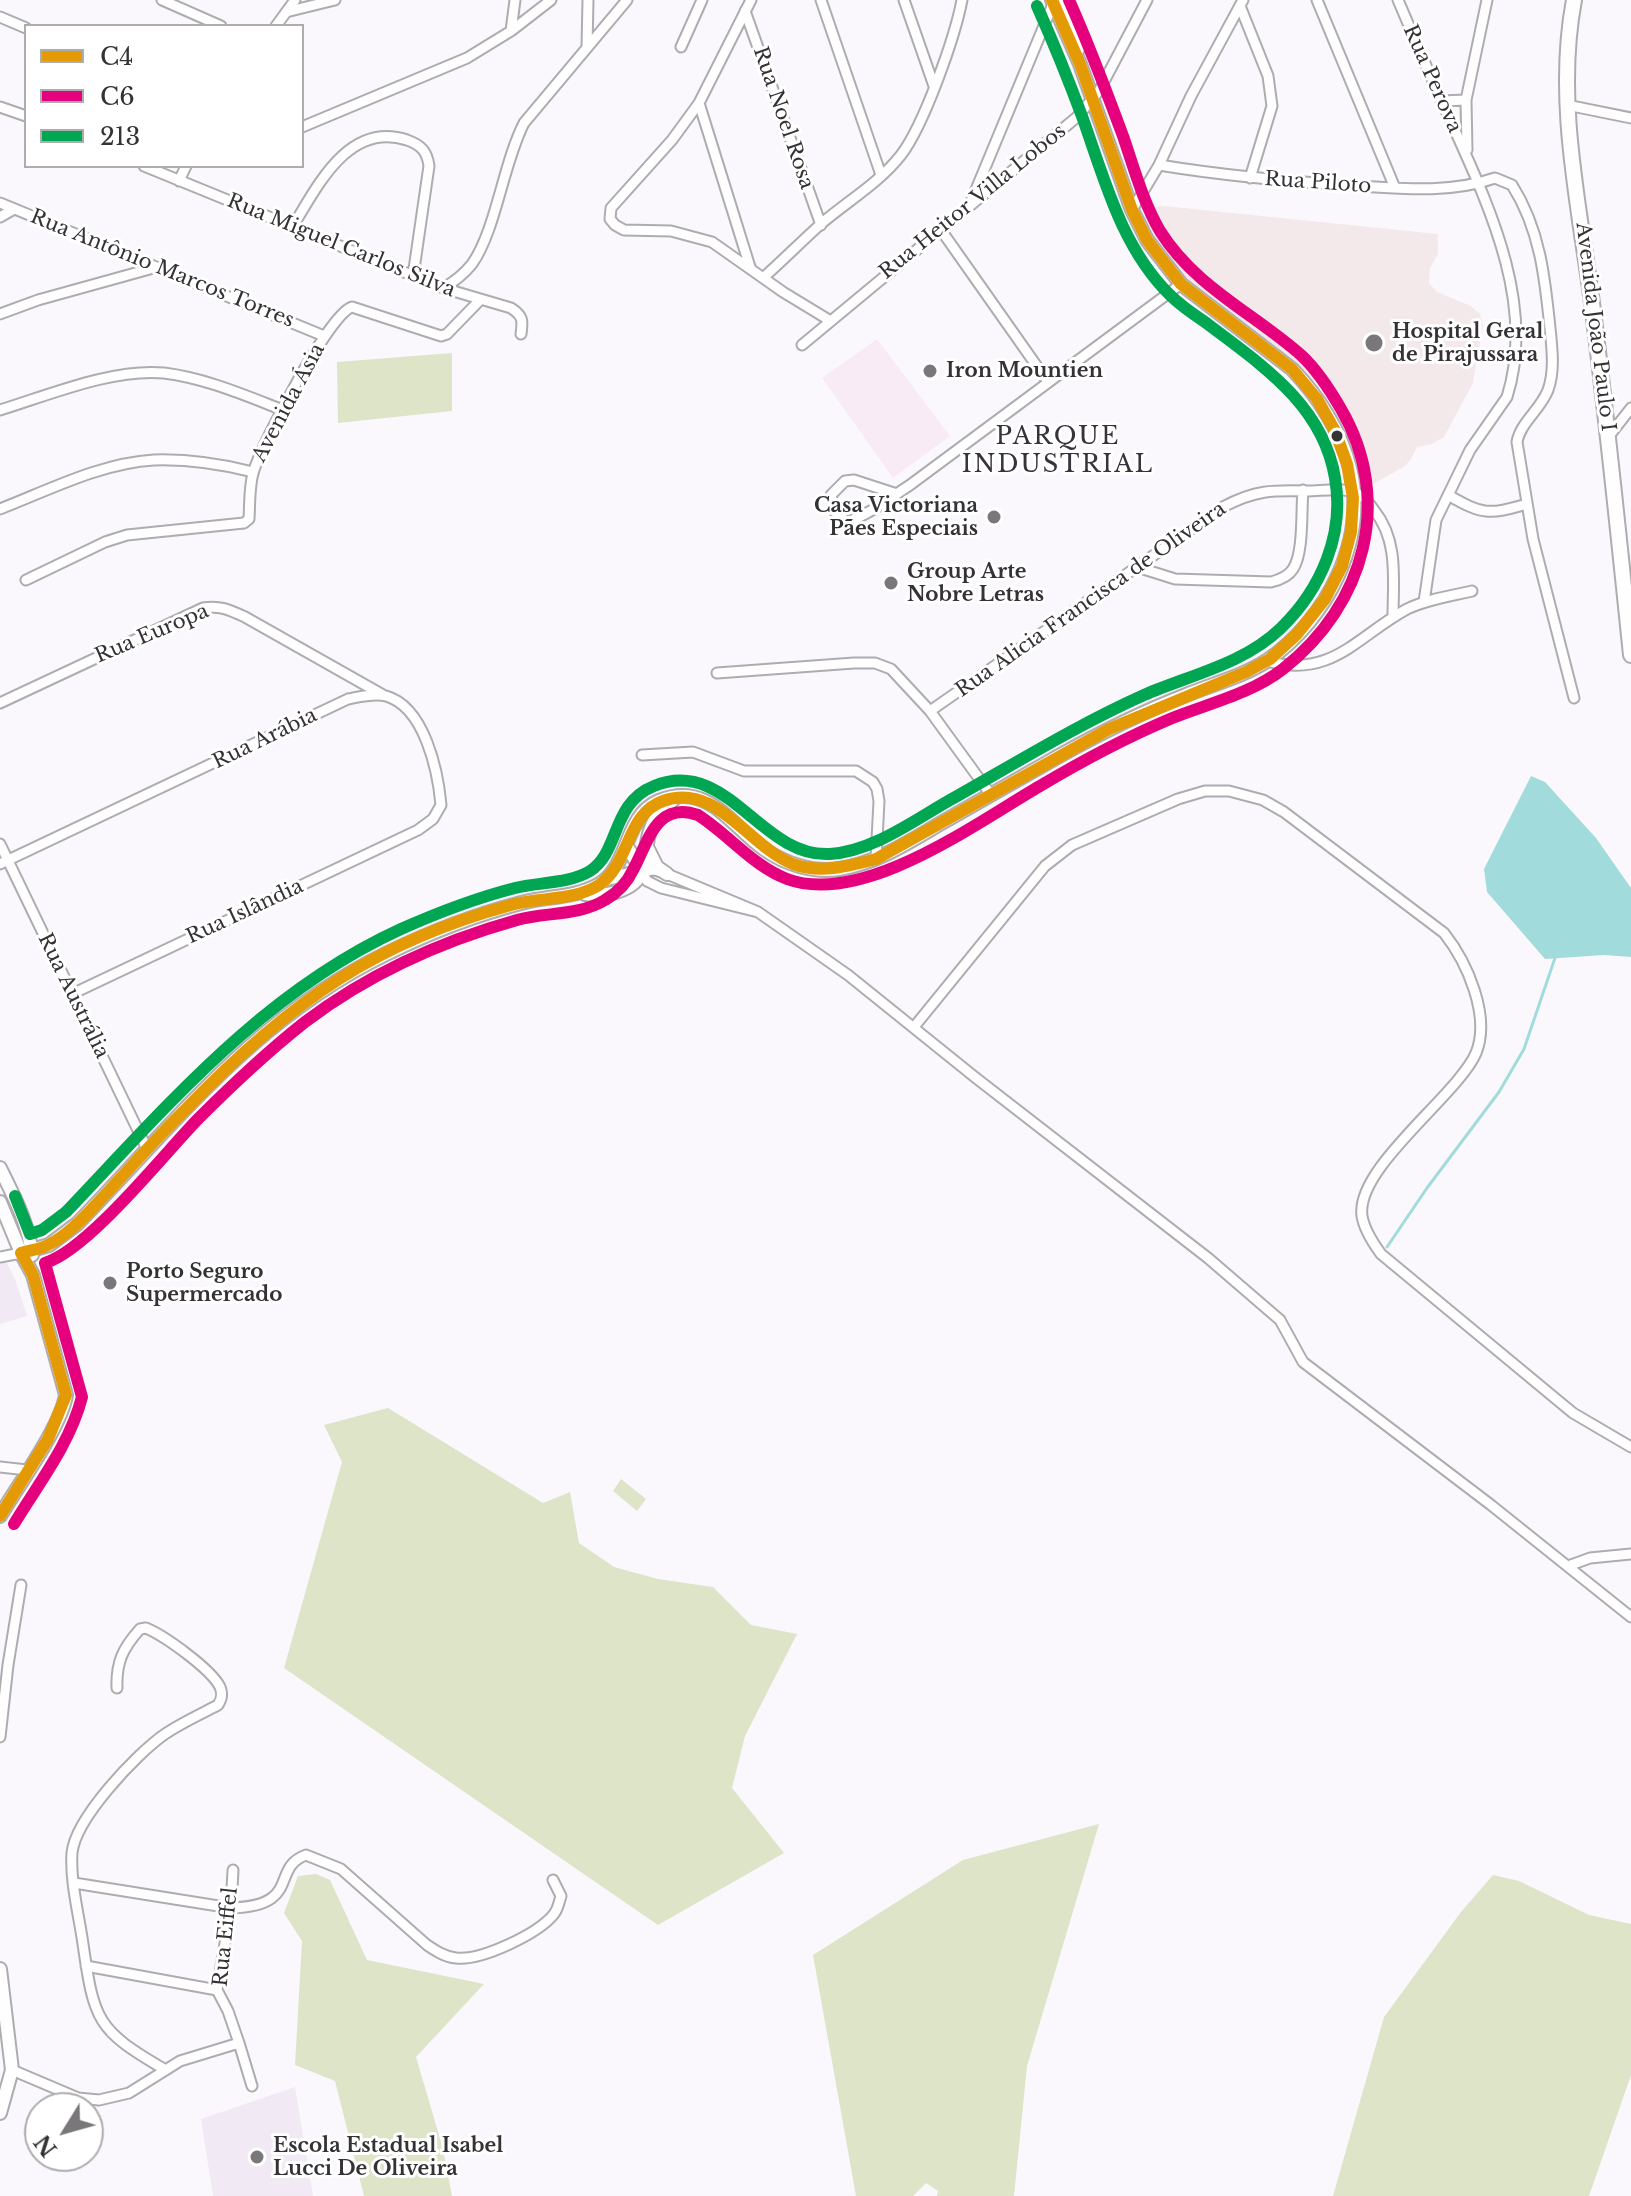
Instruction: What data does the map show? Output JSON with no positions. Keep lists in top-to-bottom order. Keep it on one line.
{"streets":{"main road":["Avenida João Paulo I"],"street":["Rua Perova","Rua Noel Rosa","Rua Piloto","Rua Heitor Villa Lobos","Rua Miguel Carlos Silva","Rua Antônio Marcos Torres","Avenida Ásia","Rua Alicia Francisca de Oliveira","Rua Europa","Rua Arábia","Rua Islândia","Rua Austrália","Rua Eiffel"]},"crossings":[["Rua Perova","Rua Piloto"],["Rua Miguel Carlos Silva","Avenida Ásia"],["Rua Antônio Marcos Torres","Avenida Ásia"],["Rua Europa","Rua Arábia"],["Rua Europa","Rua Islândia"],["Rua Arábia","Rua Islândia"],["Rua Arábia","Rua Austrália"],["Rua Islândia","Rua Austrália"]],"districts":["PARQUE INDUSTRIAL"],"places":["Hospital Geral de Pirajussara","Iron Mountien","Casa Victoriana Pães Especiais","Group Arte Nobre Letras","Porto Seguro Supermercado","Escola Estadual Isabel Lucci De Oliveira"],"lines":["transit line C4","transit line C6","transit line 213"],"legend":["C4","C6","213"],"north":"bottom left"}
